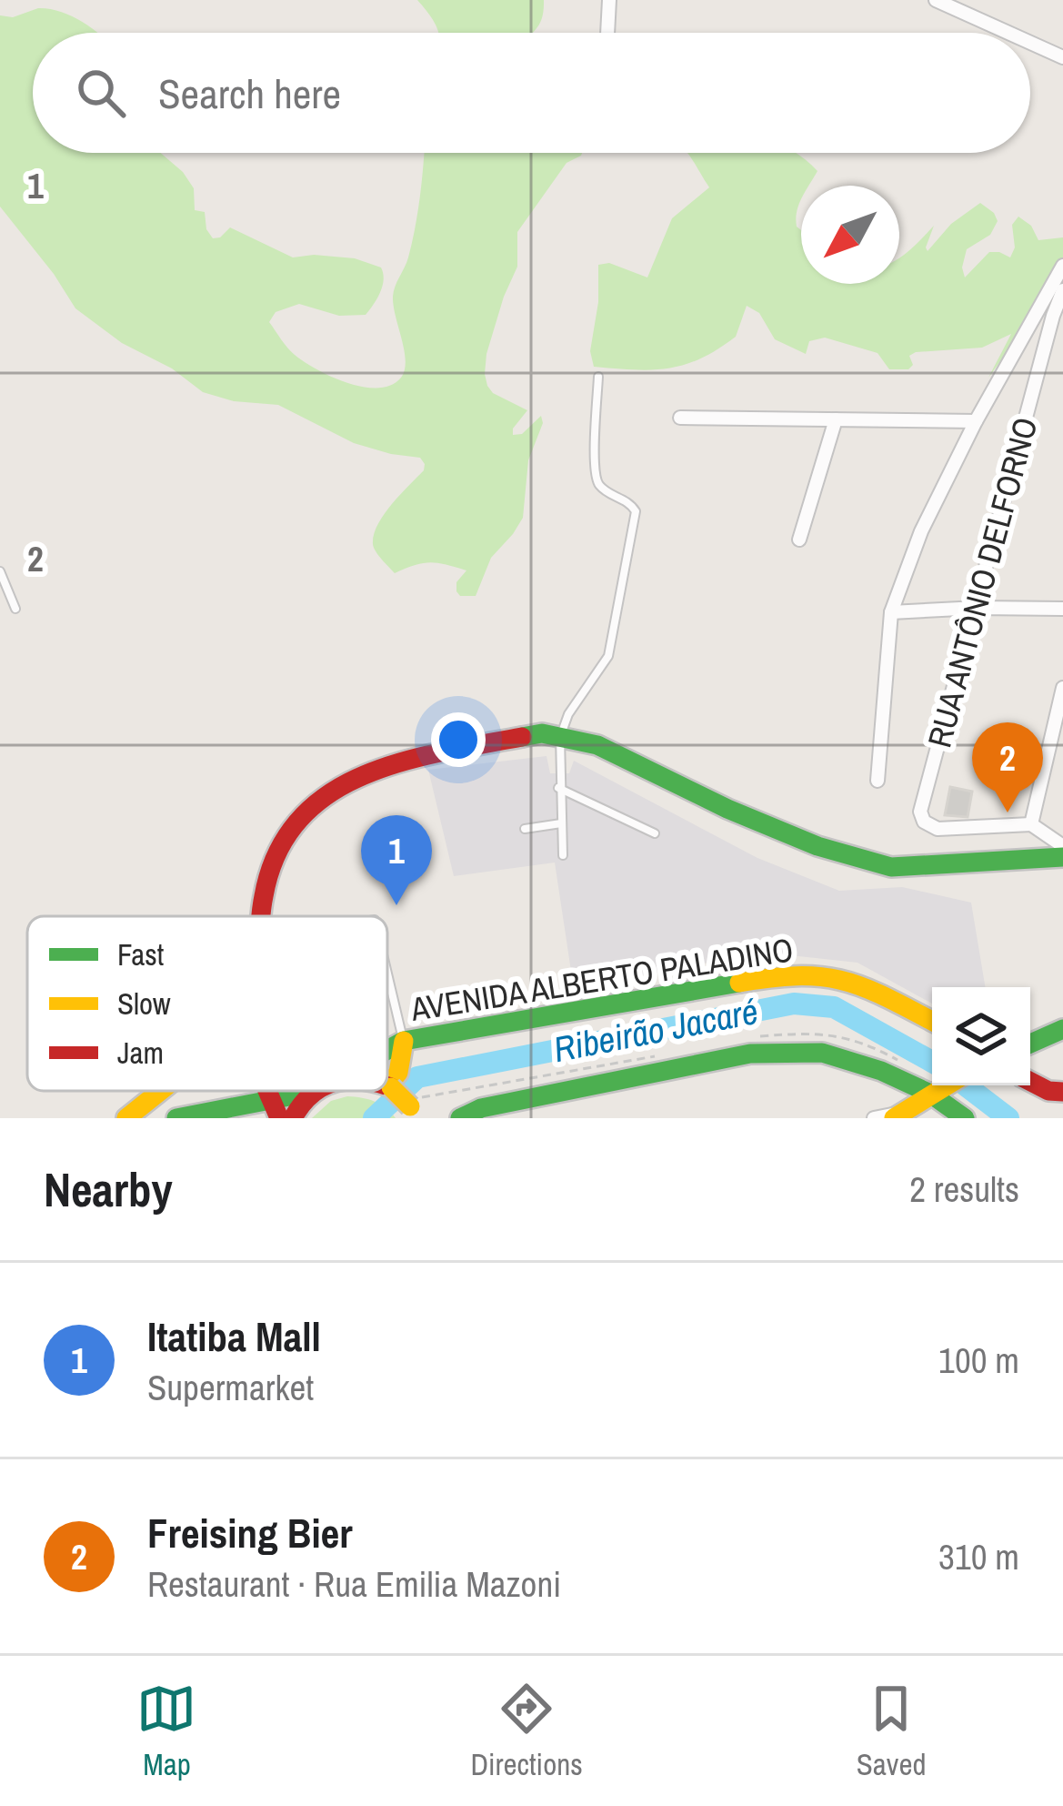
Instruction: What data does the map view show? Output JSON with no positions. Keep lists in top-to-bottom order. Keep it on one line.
{"streets":{"main road":["AVENIDA ALBERTO PALADINO"],"street":["RUA ANTÔNIO DELFORNO"]},"water":["Ribeirão Jacaré"],"legend":["Fast","Slow","Jam"],"north":"bottom left","page":{"search":"Search here","pins":["2","1"],"heading":["Nearby","2 results"],"list":[{"mark":"1","name":"Itatiba Mall","note":"Supermarket","value":"100 m"},{"mark":"2","name":"Freising Bier","note":"Restaurant · Rua Emilia Mazoni","value":"310 m"}],"nav":["Map","Directions","Saved"]},"grid":{"rows":["1","2"]}}
